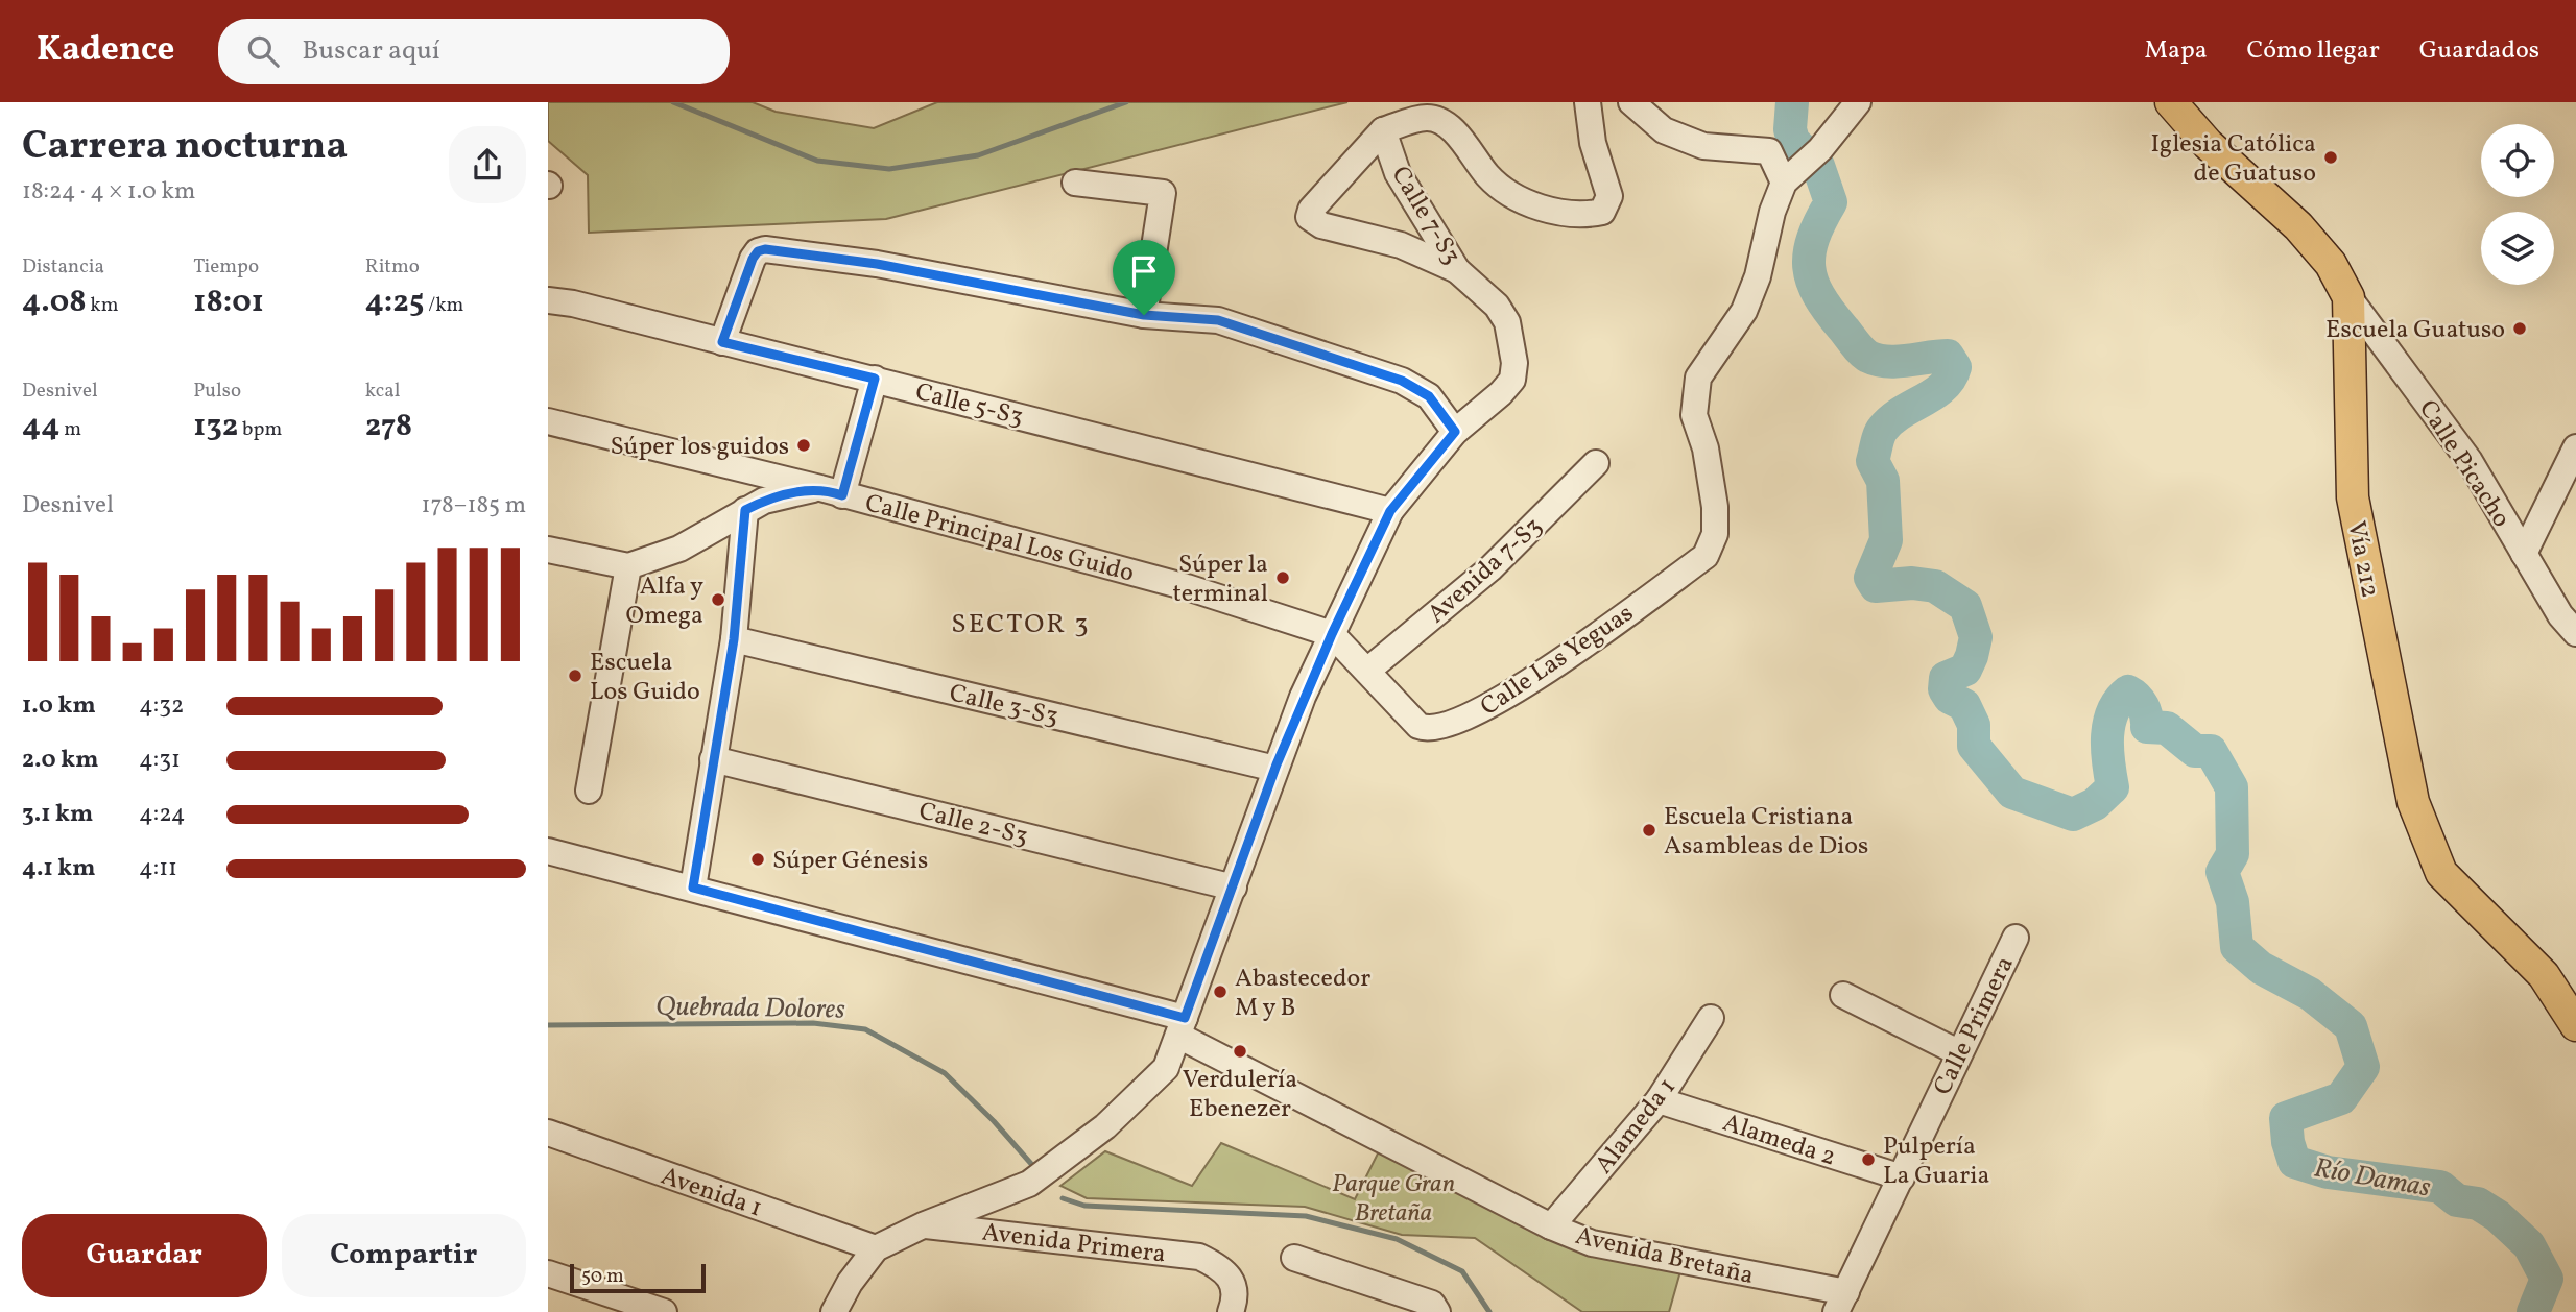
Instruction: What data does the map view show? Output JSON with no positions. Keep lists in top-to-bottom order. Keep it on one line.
{"streets":{"main road":["Vía 212"],"street":["Calle 7-S3","Calle 5-S3","Calle Picacho","Calle Principal Los Guido","Avenida 7-S3","Calle Las Yeguas","Calle 3-S3","Calle 2-S3","Calle Primera","Alameda 1","Alameda 2","Avenida 1","Avenida Primera","Avenida Bretaña"]},"crossings":[["Calle 7-S3","Calle 5-S3"],["Calle 7-S3","Calle Principal Los Guido"],["Calle 7-S3","Calle Las Yeguas"],["Calle Picacho","Vía 212"],["Calle Principal Los Guido","Calle Las Yeguas"],["Avenida 7-S3","Calle Las Yeguas"],["Calle Primera","Alameda 2"],["Calle Primera","Avenida Bretaña"],["Alameda 1","Alameda 2"],["Alameda 1","Avenida Bretaña"]],"districts":["SECTOR 3"],"water":["Quebrada Dolores","Río Damas"],"parks":["Parque Gran Bretaña"],"places":["Iglesia Católica de Guatuso","Escuela Guatuso","Súper los guidos","Súper la terminal","Alfa y Omega","Escuela Los Guido","Escuela Cristiana Asambleas de Dios","Súper Génesis","Abastecedor M y B","Verdulería Ebenezer","Pulpería La Guaria"],"scale_bar":"50 m","page":{"header":"Kadence","search":"Buscar aquí","nav":["Mapa","Cómo llegar","Guardados"],"heading":["Carrera nocturna","18:24 · 4 × 1.0 km"],"stats":[["Distancia","4.08 km"],["Tiempo","18:01"],["Ritmo","4:25 /km"],["Desnivel","44 m"],["Pulso","132 bpm"],["kcal","278"]],"chart":["Desnivel","178–185 m"],"list":[{"name":"1.0 km","note":"4:32"},{"name":"2.0 km","note":"4:31"},{"name":"3.1 km","note":"4:24"},{"name":"4.1 km","note":"4:11"}],"buttons":["Guardar","Compartir"],"scale":"50 m"}}
